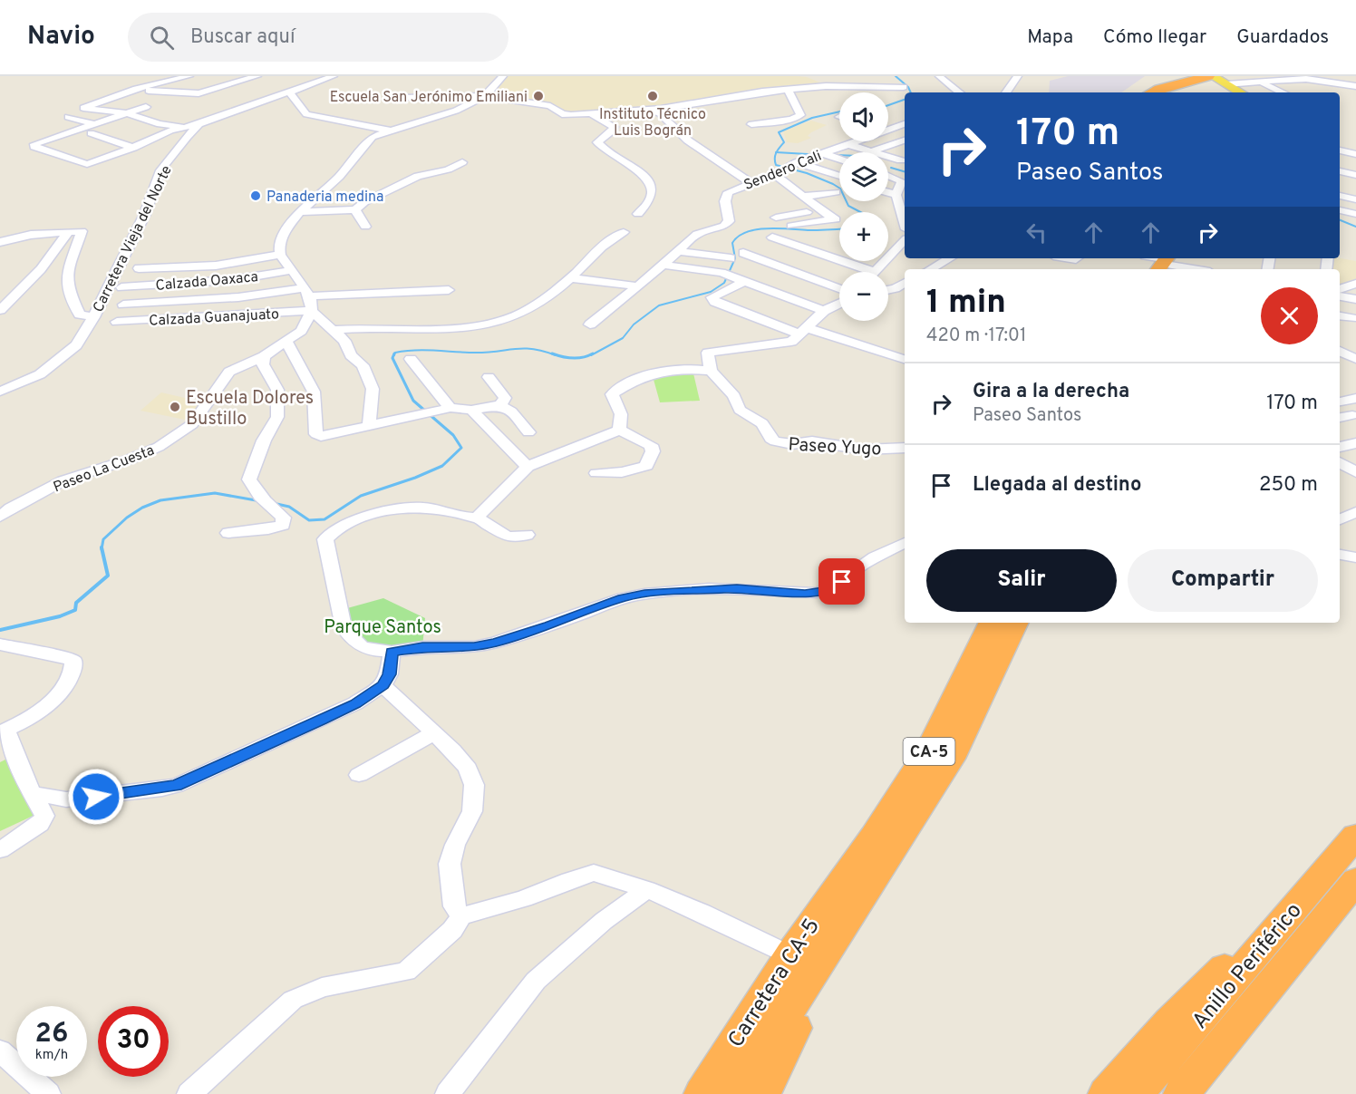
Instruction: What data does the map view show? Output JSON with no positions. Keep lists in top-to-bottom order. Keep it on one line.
{"streets":{"highway":["CA-5","Anillo Periférico","Carretera CA-5"],"street":["Sendero Cali","Carretera Vieja del Norte","Calzada Oaxaca","Calzada Guanajuato","Paseo Yugo","Paseo La Cuesta"]},"crossings":[["Calzada Guanajuato","Paseo La Cuesta"],["CA-5","Carretera CA-5"]],"parks":["Parque Santos"],"places":["Escuela San Jerónimo Emiliani","Instituto Técnico Luis Bográn","Panaderia medina","Escuela Dolores Bustillo"],"page":{"header":"Navio","search":"Buscar aquí","nav":["Mapa","Cómo llegar","Guardados"],"map_buttons":["+","−"],"turn":["170 m","Paseo Santos"],"heading":["1 min","420 m · 17:01"],"list":[{"name":"Gira a la derecha","note":"Paseo Santos","value":"170 m"},{"name":"Llegada al destino","value":"250 m"}],"buttons":["Salir","Compartir"],"speed":"26 km/h","limit":"30"}}
